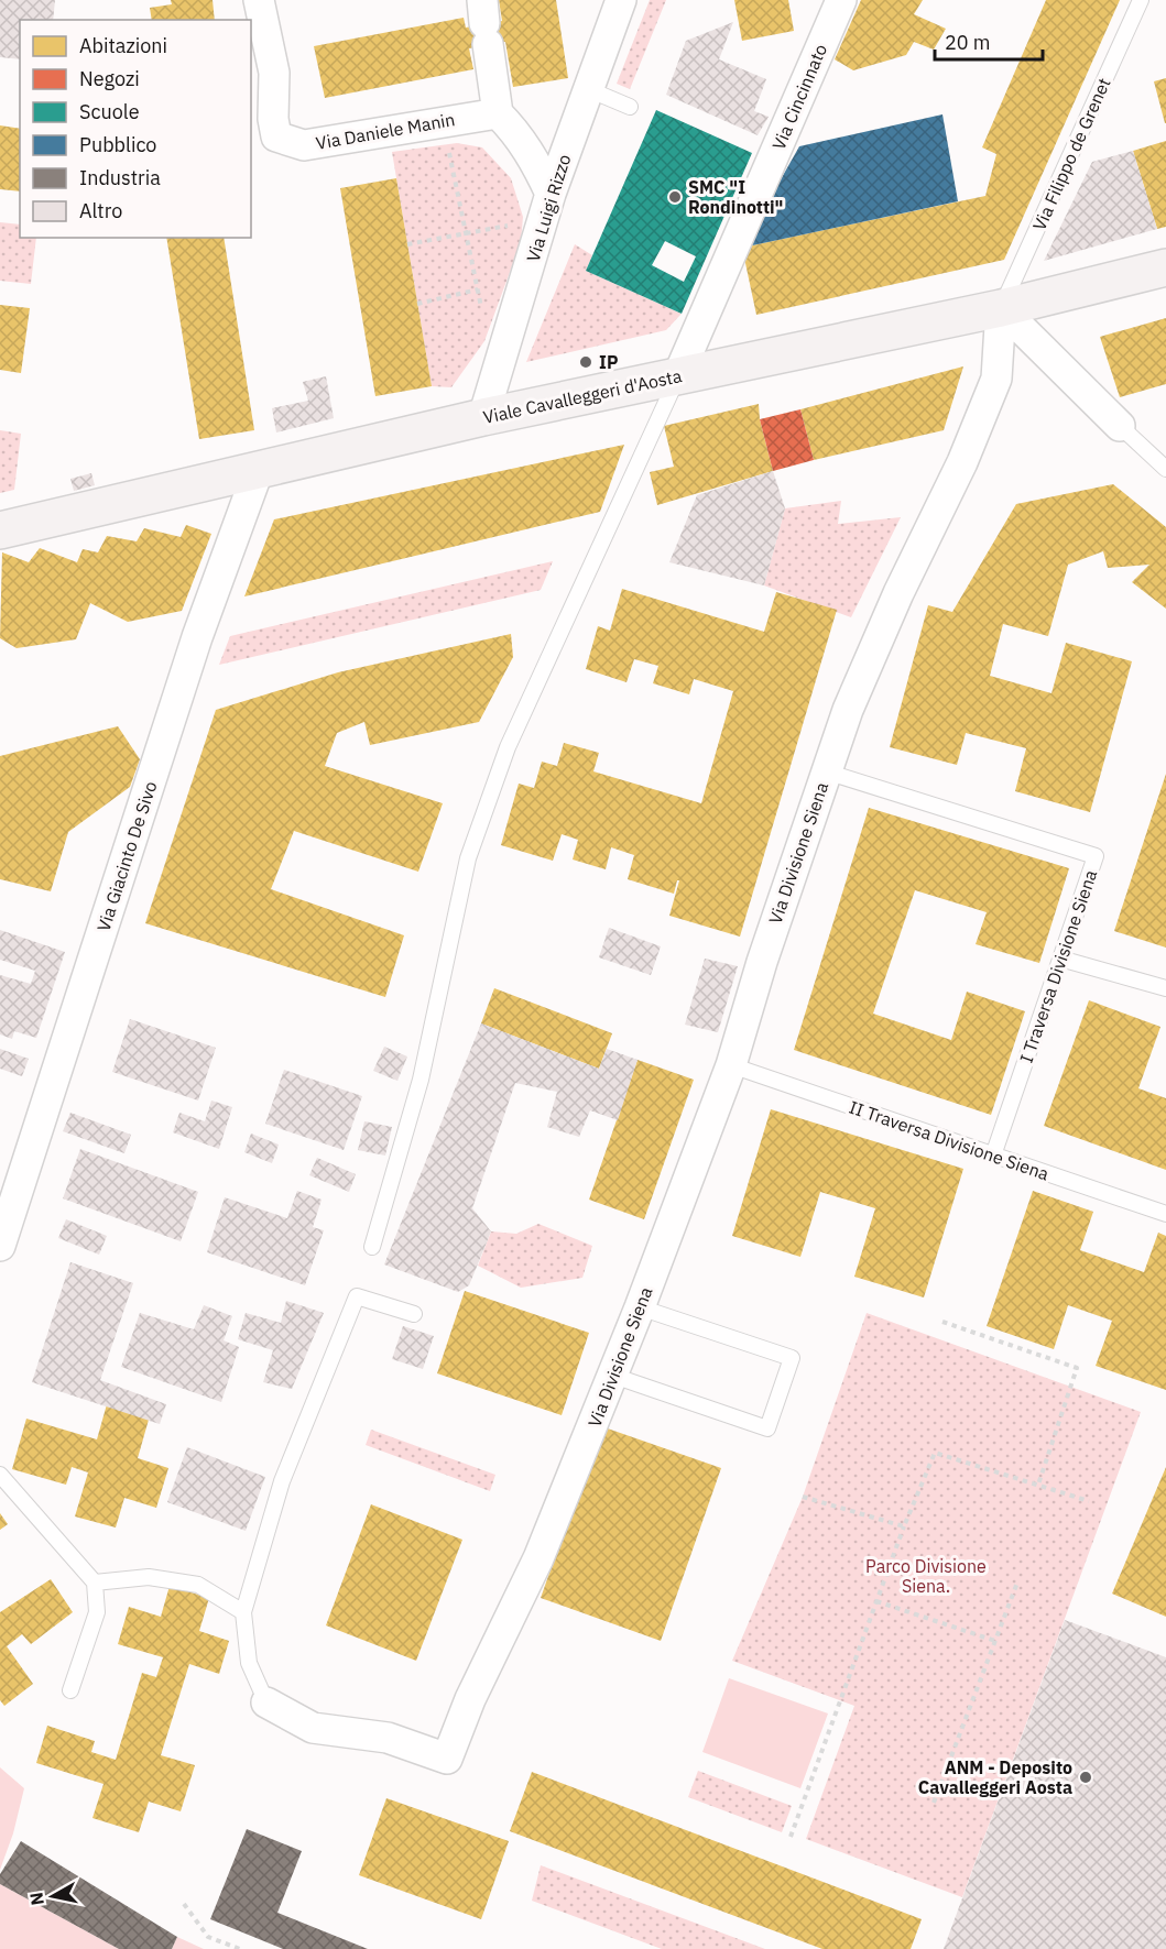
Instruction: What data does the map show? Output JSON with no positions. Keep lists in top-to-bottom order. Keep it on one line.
{"streets":{"street":["Via Cincinnato","Via Daniele Manin","Via Luigi Rizzo","Viale Cavalleggeri d'Aosta","Via Divisione Siena","Via Giacinto De Sivo"],"lane":["Via Filippo de Grenet","I Traversa Divisione Siena","II Traversa Divisione Siena"]},"crossings":[["Via Cincinnato","Viale Cavalleggeri d'Aosta"],["Via Filippo de Grenet","Viale Cavalleggeri d'Aosta"],["Via Filippo de Grenet","Via Divisione Siena"],["Via Luigi Rizzo","Viale Cavalleggeri d'Aosta"],["Viale Cavalleggeri d'Aosta","Via Divisione Siena"],["Viale Cavalleggeri d'Aosta","Via Giacinto De Sivo"],["Via Divisione Siena","I Traversa Divisione Siena"],["Via Divisione Siena","II Traversa Divisione Siena"],["I Traversa Divisione Siena","II Traversa Divisione Siena"]],"parks":["Parco Divisione Siena."],"places":["SMC \"I Rondinotti\"","IP","ANM - Deposito Cavalleggeri Aosta"],"legend":["Abitazioni","Negozi","Scuole","Pubblico","Industria","Altro"],"scale_bar":"20 m","north":"left"}
